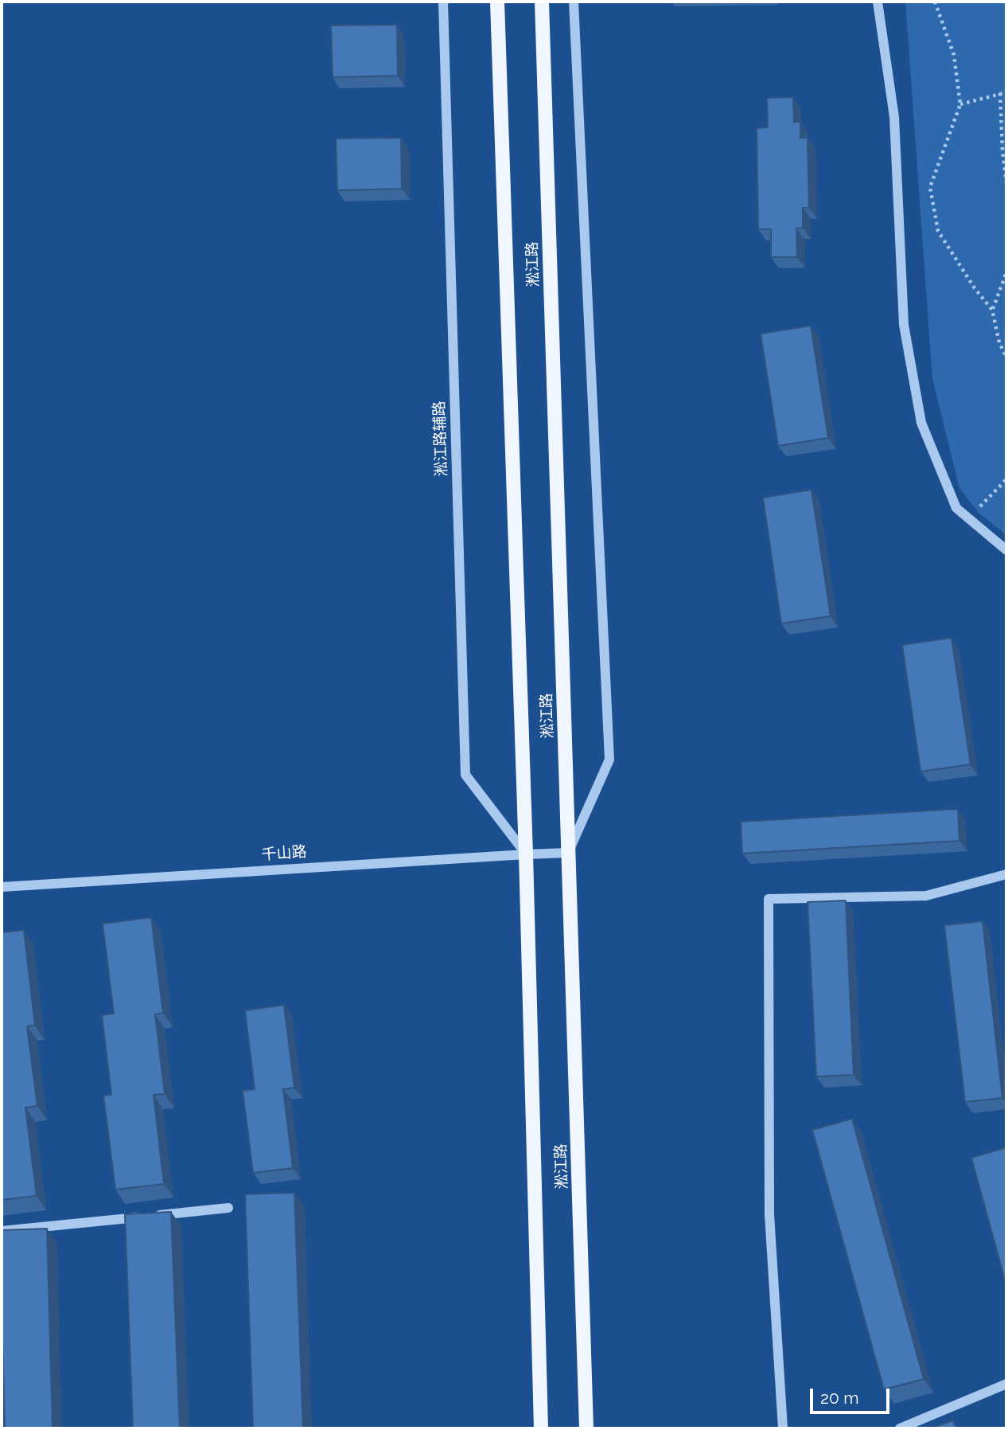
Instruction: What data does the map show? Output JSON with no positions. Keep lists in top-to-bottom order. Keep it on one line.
{"streets":{"main road":["淞江路"],"street":["淞江路辅路","千山路"]},"crossings":[["淞江路","淞江路辅路"],["淞江路","千山路"],["淞江路辅路","千山路"]],"scale_bar":"20 m"}
